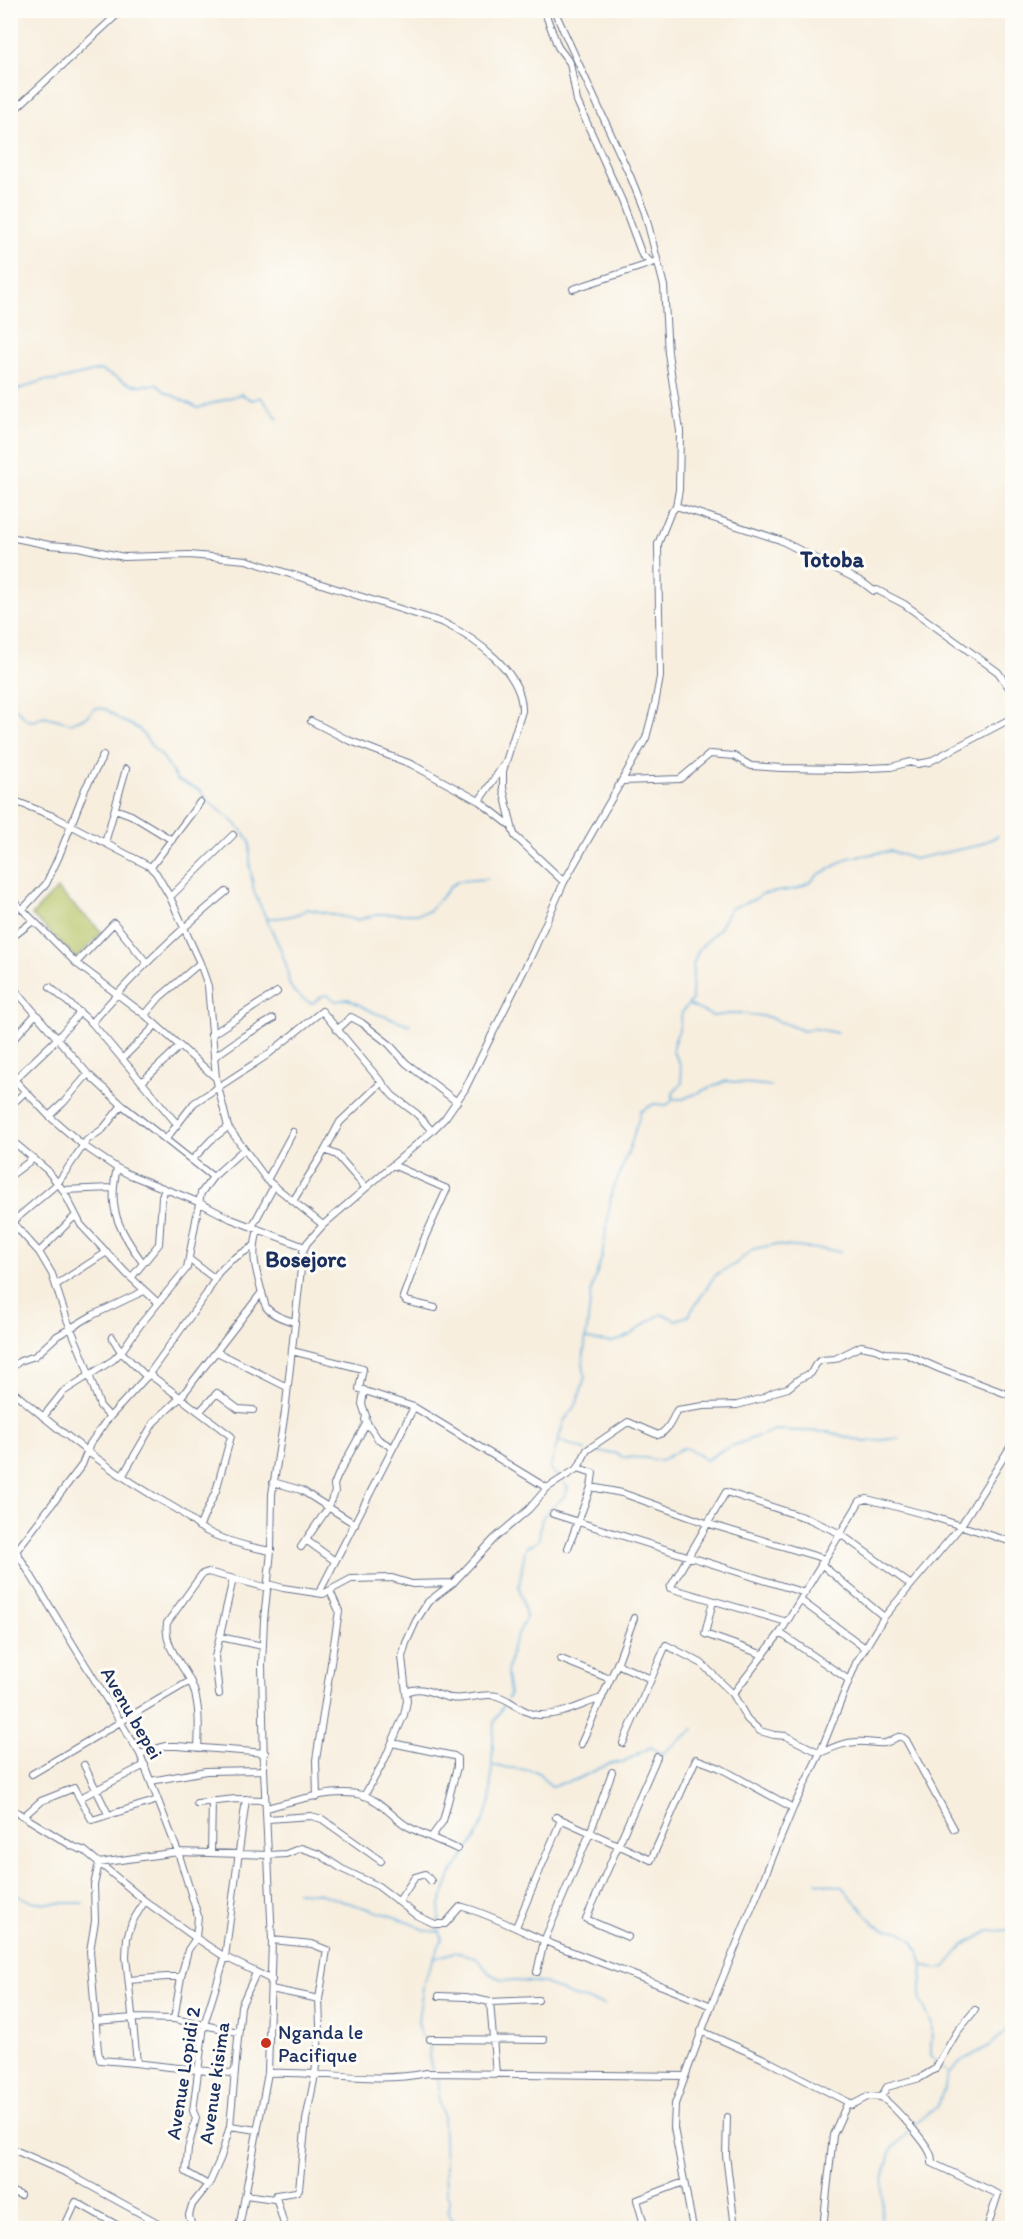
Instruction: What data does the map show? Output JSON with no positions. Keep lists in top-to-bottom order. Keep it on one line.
{"streets":{"street":["Avenu bepei","Avenue Lopidi 2","Avenue kisima"]},"crossings":[["Avenue Lopidi 2","Avenue kisima"]],"districts":["Totoba","Bosejorc"],"places":["Nganda le Pacifique"]}
